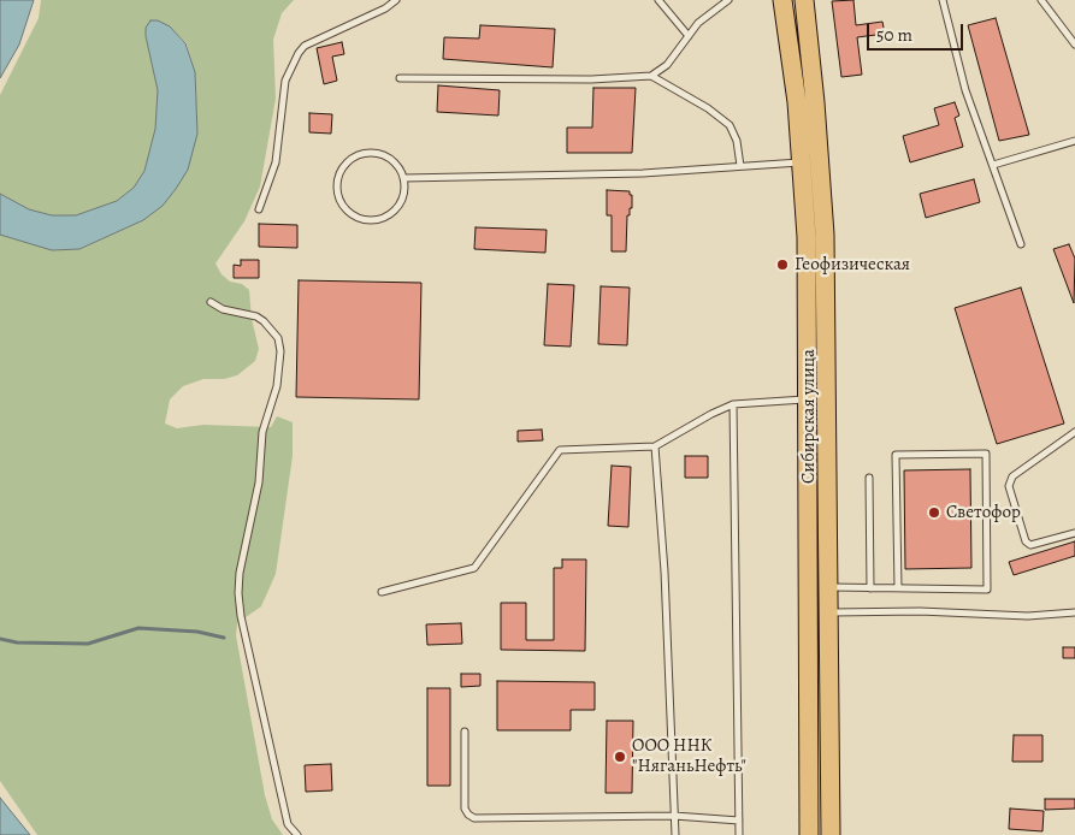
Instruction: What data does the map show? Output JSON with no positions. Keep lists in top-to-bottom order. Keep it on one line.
{"streets":{"main road":["Сибирская улица"]},"places":["Геофизическая","Светофор","ООО ННК \"НяганьНефть\""],"scale_bar":"50 m"}
